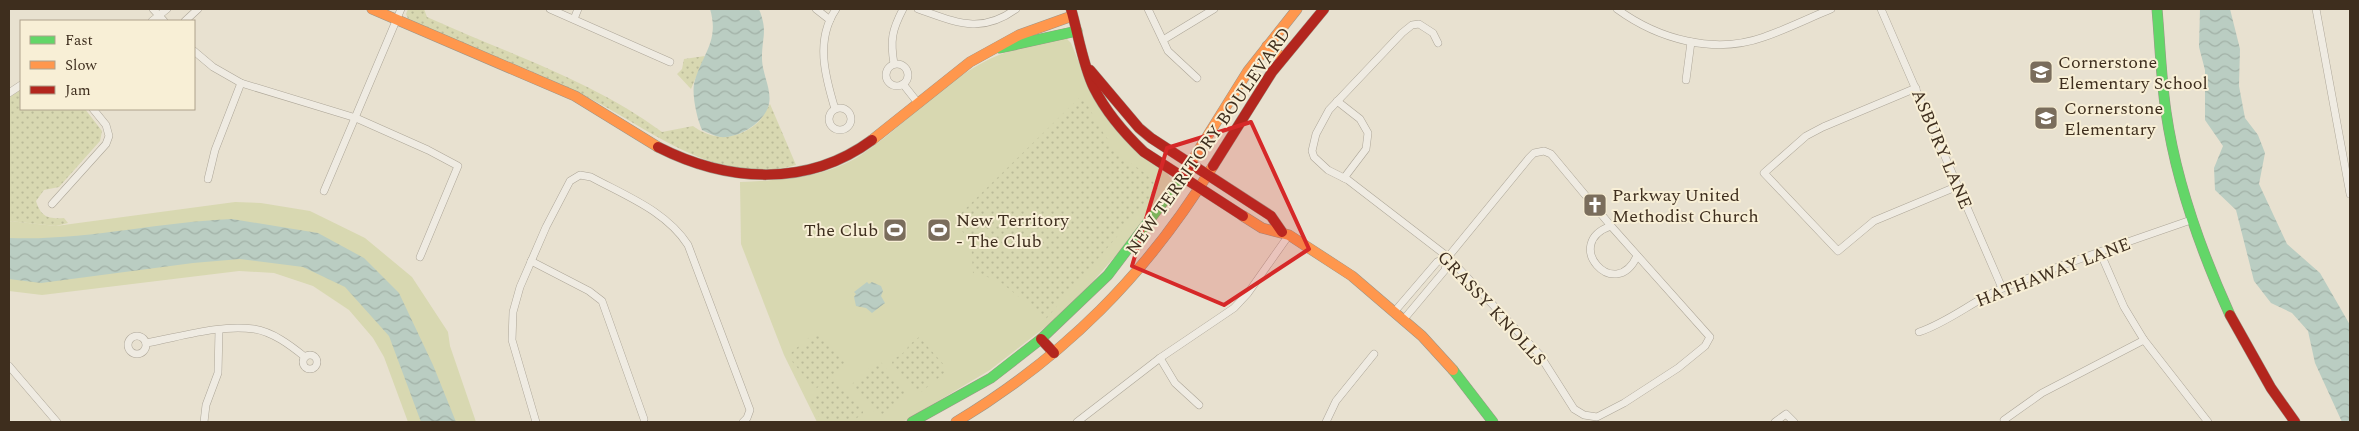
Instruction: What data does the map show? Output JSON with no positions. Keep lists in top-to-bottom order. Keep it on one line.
{"streets":{"street":["NEW TERRITORY BOULEVARD","ASBURY LANE","HATHAWAY LANE","GRASSY KNOLLS"]},"crossings":[["ASBURY LANE","HATHAWAY LANE"]],"places":{"school or university":["Cornerstone Elementary School","Cornerstone Elementary"],"church":["Parkway United Methodist Church"],"sports":["The Club","New Territory - The Club"]},"legend":["Fast","Slow","Jam"]}
